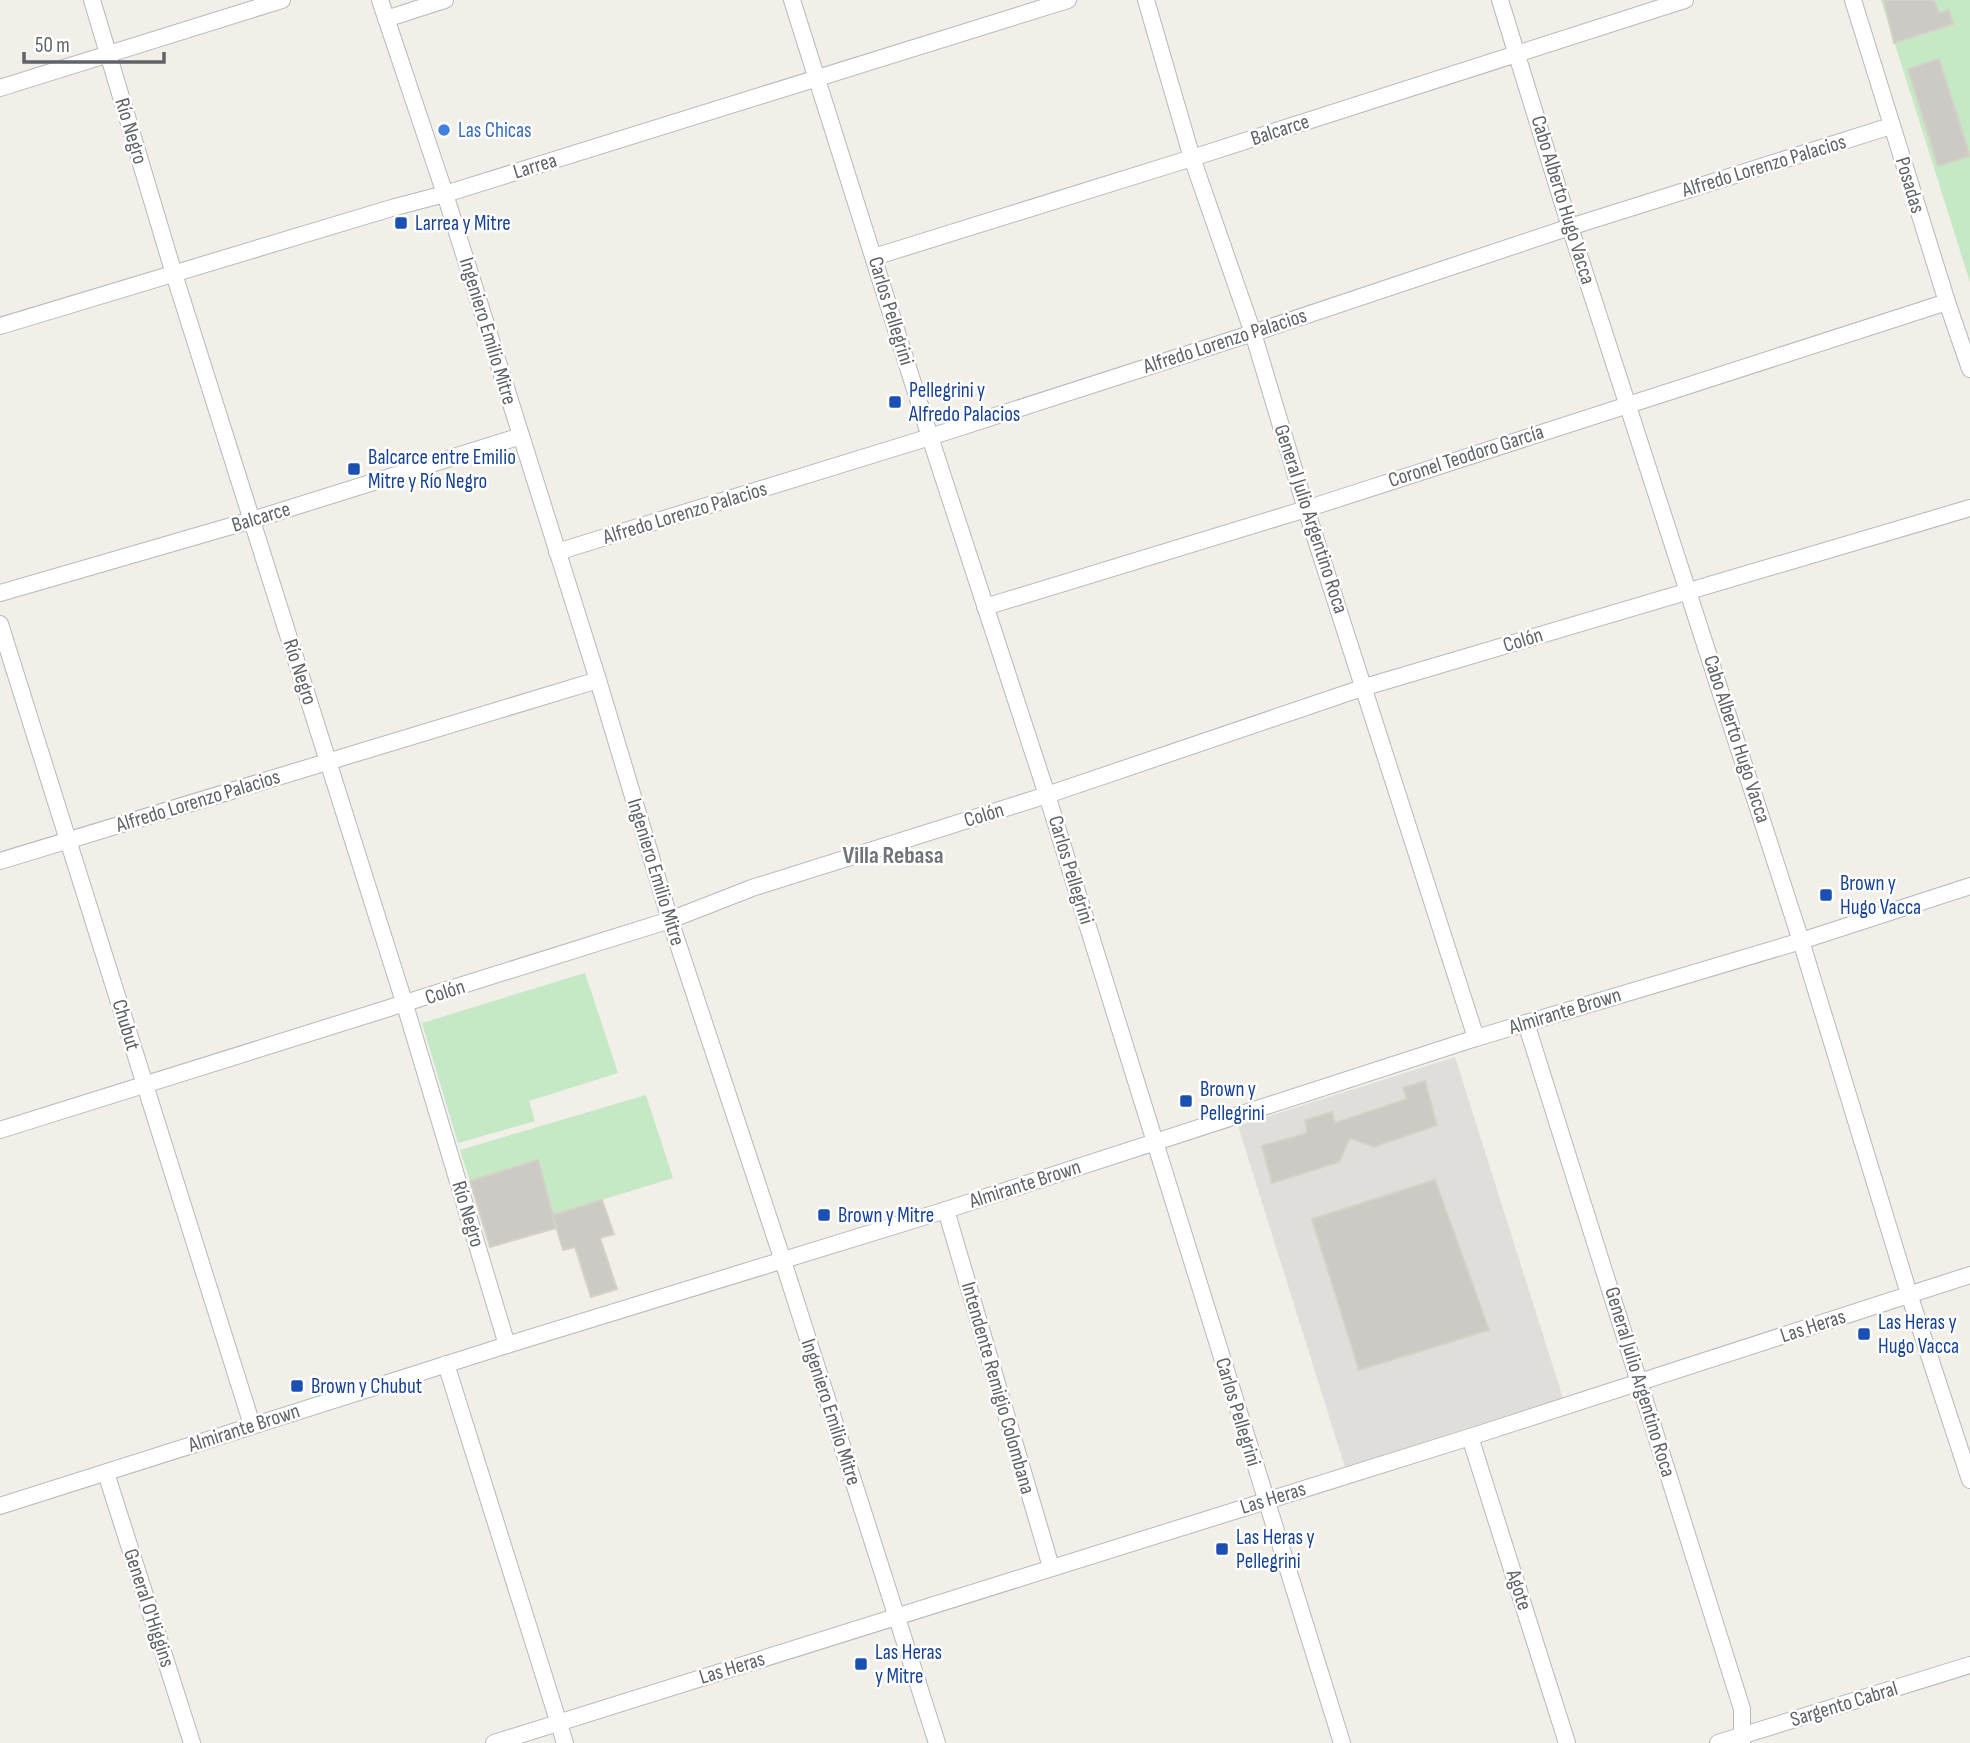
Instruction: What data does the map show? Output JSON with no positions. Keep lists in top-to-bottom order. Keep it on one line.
{"streets":{"street":["Balcarce","Río Negro","Larrea","Alfredo Lorenzo Palacios","Posadas","Cabo Alberto Hugo Vacca","Carlos Pellegrini","Ingeniero Emilio Mitre","Coronel Teodoro García","General Julio Argentino Roca","Colón","Almirante Brown","Chubut","Las Heras","Intendente Remigio Colombana","Agote","General O'Higgins","Sargento Cabral"]},"crossings":[["Balcarce","Río Negro"],["Balcarce","Cabo Alberto Hugo Vacca"],["Balcarce","Carlos Pellegrini"],["Balcarce","Ingeniero Emilio Mitre"],["Balcarce","General Julio Argentino Roca"],["Río Negro","Larrea"],["Río Negro","Alfredo Lorenzo Palacios"],["Río Negro","Colón"],["Río Negro","Almirante Brown"],["Larrea","Carlos Pellegrini"],["Larrea","Ingeniero Emilio Mitre"],["Alfredo Lorenzo Palacios","Posadas"],["Alfredo Lorenzo Palacios","Cabo Alberto Hugo Vacca"],["Alfredo Lorenzo Palacios","Carlos Pellegrini"],["Alfredo Lorenzo Palacios","Ingeniero Emilio Mitre"],["Alfredo Lorenzo Palacios","General Julio Argentino Roca"],["Alfredo Lorenzo Palacios","Chubut"],["Posadas","Coronel Teodoro García"],["Cabo Alberto Hugo Vacca","Coronel Teodoro García"],["Cabo Alberto Hugo Vacca","Colón"],["Cabo Alberto Hugo Vacca","Almirante Brown"],["Cabo Alberto Hugo Vacca","Las Heras"],["Carlos Pellegrini","Coronel Teodoro García"],["Carlos Pellegrini","Colón"],["Carlos Pellegrini","Almirante Brown"],["Carlos Pellegrini","Las Heras"],["Ingeniero Emilio Mitre","Colón"],["Ingeniero Emilio Mitre","Almirante Brown"],["Ingeniero Emilio Mitre","Las Heras"],["Coronel Teodoro García","General Julio Argentino Roca"],["General Julio Argentino Roca","Colón"],["General Julio Argentino Roca","Almirante Brown"],["General Julio Argentino Roca","Las Heras"],["General Julio Argentino Roca","Sargento Cabral"],["Colón","Chubut"],["Almirante Brown","Chubut"],["Almirante Brown","Intendente Remigio Colombana"],["Almirante Brown","General O'Higgins"],["Las Heras","Intendente Remigio Colombana"],["Las Heras","Agote"]],"districts":["Villa Rebasa"],"places":{"other":["Las Chicas"],"transit":["Larrea y Mitre","Pellegrini y Alfredo Palacios","Balcarce entre Emilio Mitre y Río Negro","Brown y Hugo Vacca","Brown y Pellegrini","Brown y Mitre","Las Heras y Hugo Vacca","Brown y Chubut","Las Heras y Pellegrini","Las Heras y Mitre"]},"scale_bar":"50 m"}
